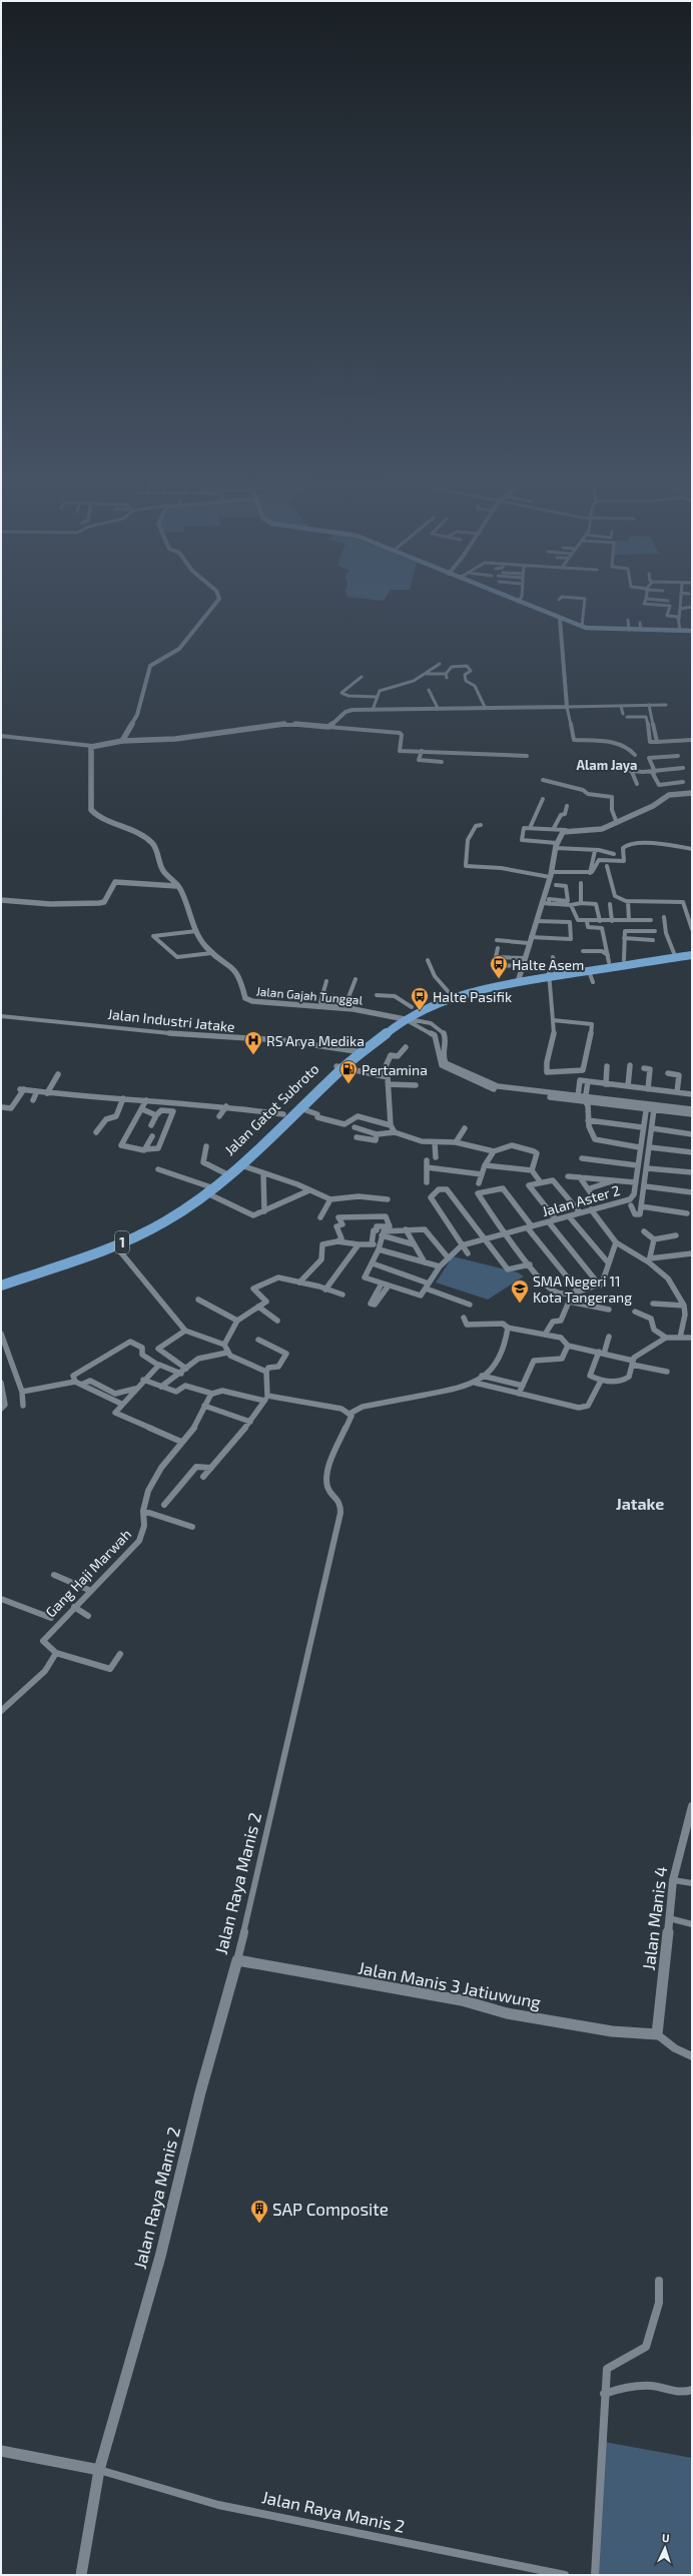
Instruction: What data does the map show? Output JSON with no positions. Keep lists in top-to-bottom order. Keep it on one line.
{"streets":{"highway":["Jalan Gatot Subroto","1"],"street":["Jalan Gajah Tunggal","Jalan Industri Jatake","Jalan Aster 2","Gang Haji Marwah","Jalan Raya Manis 2","Jalan Manis 4","Jalan Manis 3 Jatiuwung"]},"crossings":[["Jalan Gajah Tunggal","Jalan Gatot Subroto"],["Jalan Industri Jatake","Jalan Gatot Subroto"],["Jalan Raya Manis 2","Jalan Manis 3 Jatiuwung"],["Jalan Manis 4","Jalan Manis 3 Jatiuwung"]],"districts":["Alam Jaya","Jatake"],"places":{"bus stop":["Halte Asem","Halte Pasifik"],"hospital":["RS Arya Medika"],"fuel station":["Pertamina"],"school or university":["SMA Negeri 11 Kota Tangerang"],"building":["SAP Composite"]},"north":"top"}
